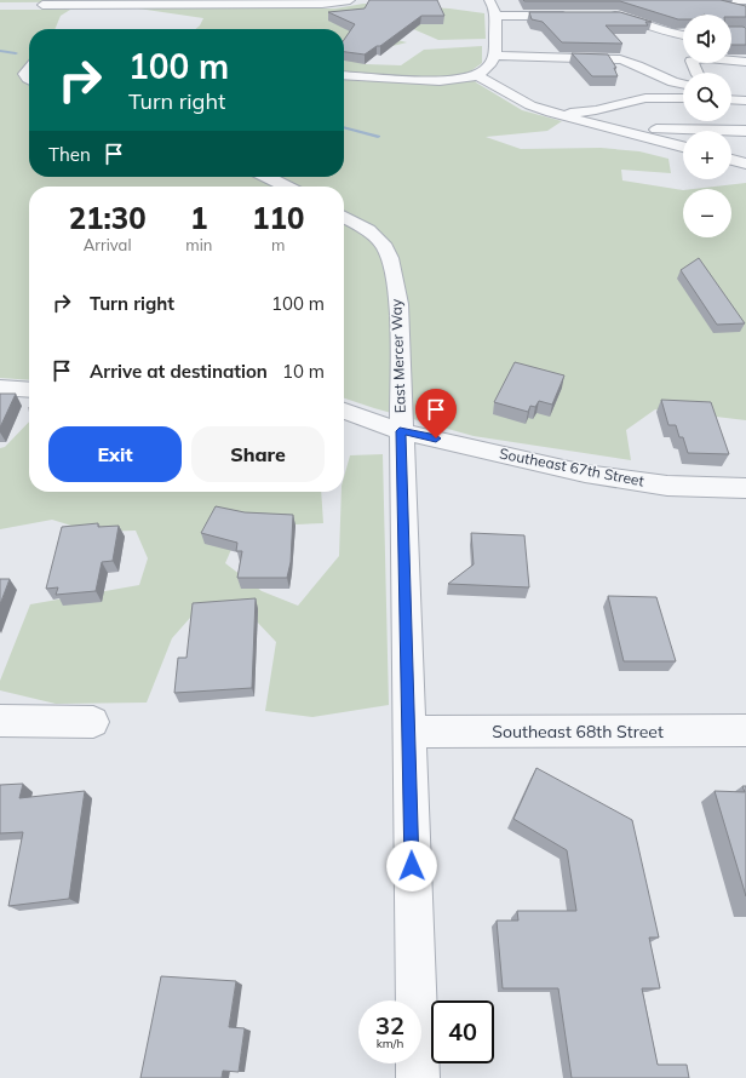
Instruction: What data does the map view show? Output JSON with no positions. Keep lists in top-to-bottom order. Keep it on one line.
{"streets":{"street":["East Mercer Way","Southeast 67th Street","Southeast 68th Street"]},"crossings":[["East Mercer Way","Southeast 67th Street"],["East Mercer Way","Southeast 68th Street"]],"page":{"map_buttons":["+","−"],"turn":["100 m","Turn right"],"then":"Then","eta":["21:30","Arrival","1","min","110","m"],"list":[{"name":"Turn right","value":"100 m"},{"name":"Arrive at destination","value":"10 m"}],"buttons":["Exit","Share"],"speed":"32 km/h","limit":"40"}}
